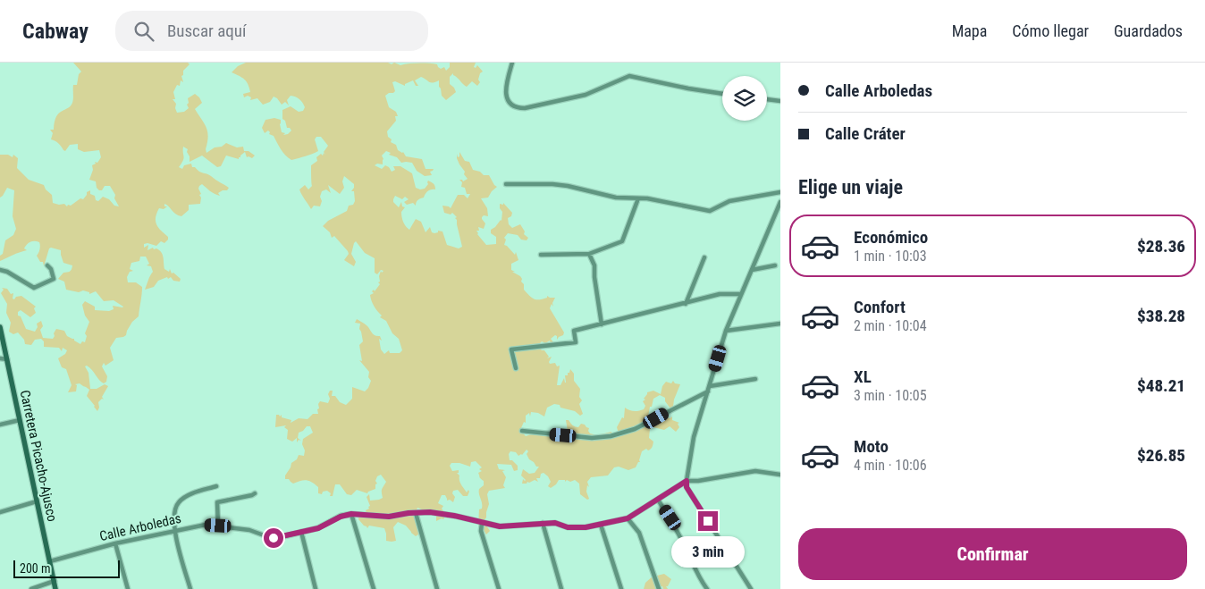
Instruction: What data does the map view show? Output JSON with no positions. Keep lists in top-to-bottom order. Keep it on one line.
{"streets":{"main road":["Carretera Picacho-Ajusco"],"street":["Calle Arboledas"]},"crossings":[["Carretera Picacho-Ajusco","Calle Arboledas"]],"scale_bar":"200 m","page":{"header":"Cabway","search":"Buscar aquí","nav":["Mapa","Cómo llegar","Guardados"],"banner":["Calle Arboledas","Calle Cráter"],"heading":"Elige un viaje","list":[{"name":"Económico","note":"1 min · 10:03","value":"$28.36"},{"name":"Confort","note":"2 min · 10:04","value":"$38.28"},{"name":"XL","note":"3 min · 10:05","value":"$48.21"},{"name":"Moto","note":"4 min · 10:06","value":"$26.85"}],"buttons":"Confirmar","bubble":"3 min","scale":"200 m"}}
